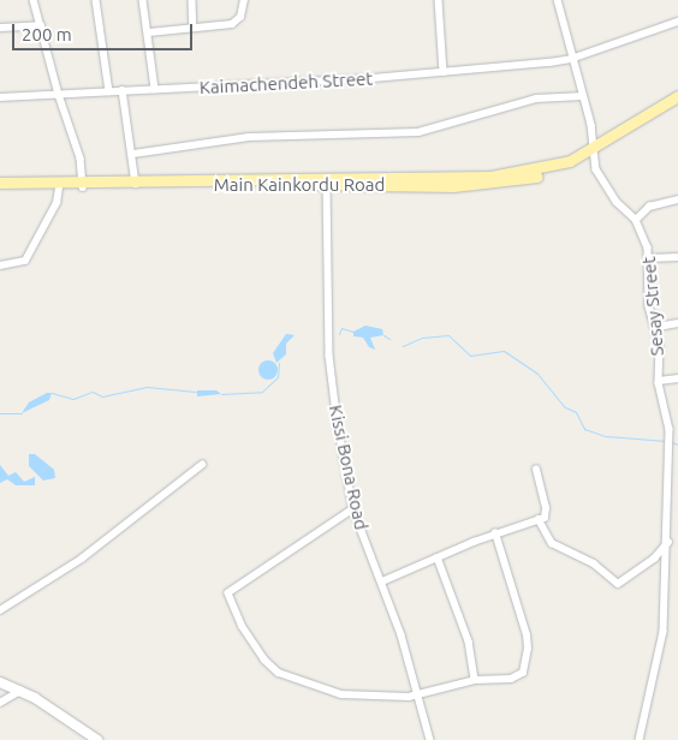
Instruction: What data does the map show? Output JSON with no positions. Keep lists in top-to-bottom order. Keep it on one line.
{"streets":{"main road":["Main Kainkordu Road"],"street":["Kaimachendeh Street","Sesay Street","Kissi Bona Road"]},"crossings":[["Kaimachendeh Street","Sesay Street"],["Main Kainkordu Road","Kissi Bona Road"]],"scale_bar":"200 m"}
